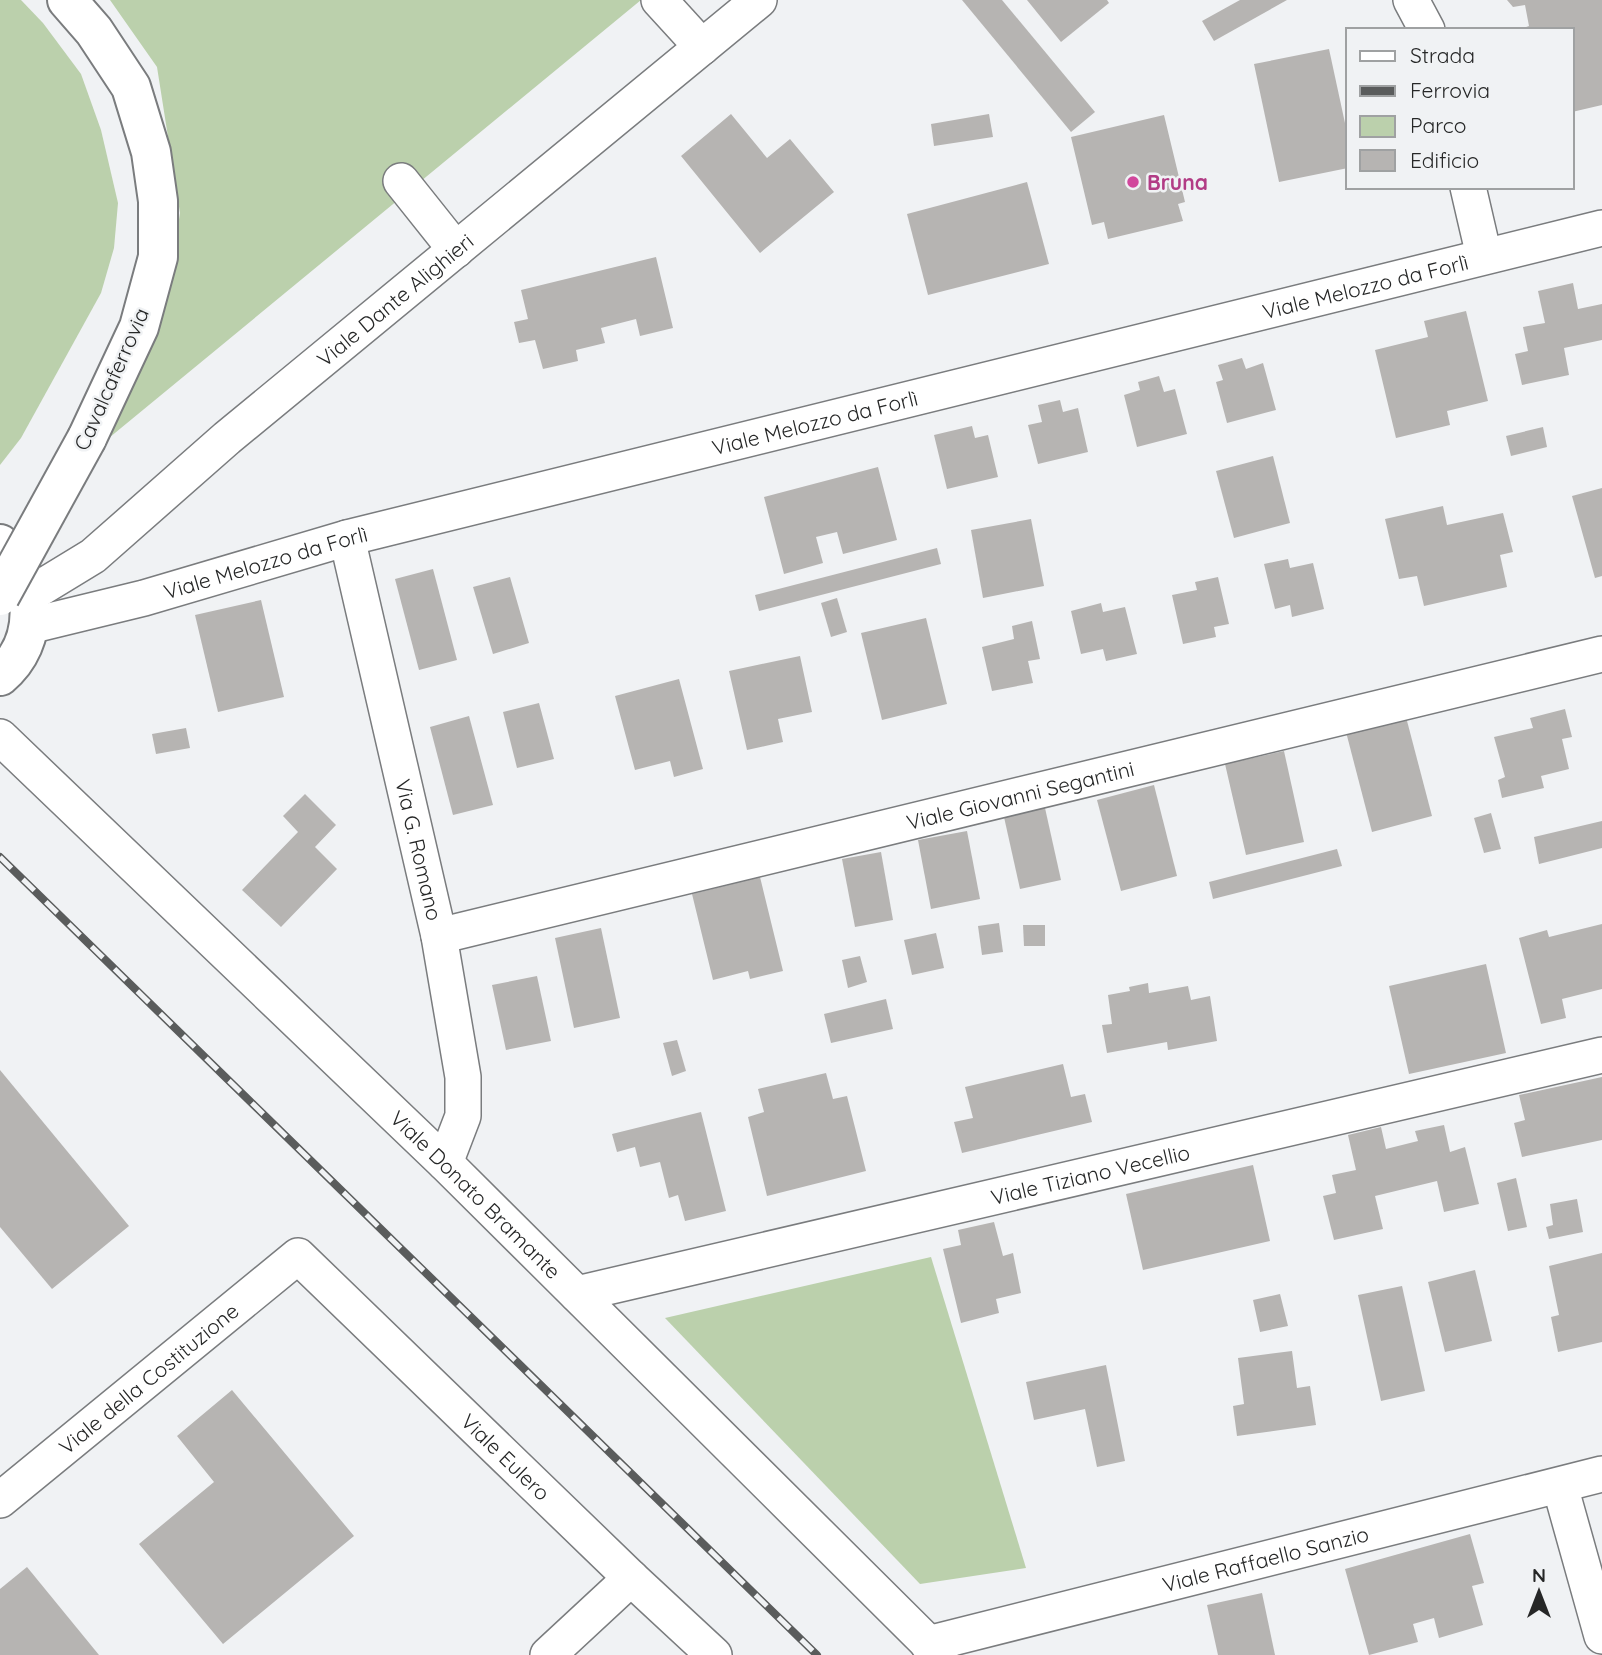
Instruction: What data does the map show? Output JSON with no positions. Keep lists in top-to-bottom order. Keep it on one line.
{"streets":{"street":["Viale Melozzo da Forlì","Viale Dante Alighieri","Cavalcaferrovia","Viale Giovanni Segantini","Via G. Romano","Viale Tiziano Vecellio","Viale Donato Bramante","Viale della Costituzione","Viale Eulero","Viale Raffaello Sanzio"]},"crossings":[["Viale Melozzo da Forlì","Viale Dante Alighieri"],["Viale Melozzo da Forlì","Cavalcaferrovia"],["Viale Melozzo da Forlì","Via G. Romano"],["Viale Dante Alighieri","Cavalcaferrovia"],["Viale Giovanni Segantini","Via G. Romano"],["Via G. Romano","Viale Donato Bramante"],["Viale Tiziano Vecellio","Viale Donato Bramante"],["Viale Donato Bramante","Viale Raffaello Sanzio"],["Viale della Costituzione","Viale Eulero"]],"places":["Bruna"],"legend":["Strada","Ferrovia","Parco","Edificio"],"north":"top"}
